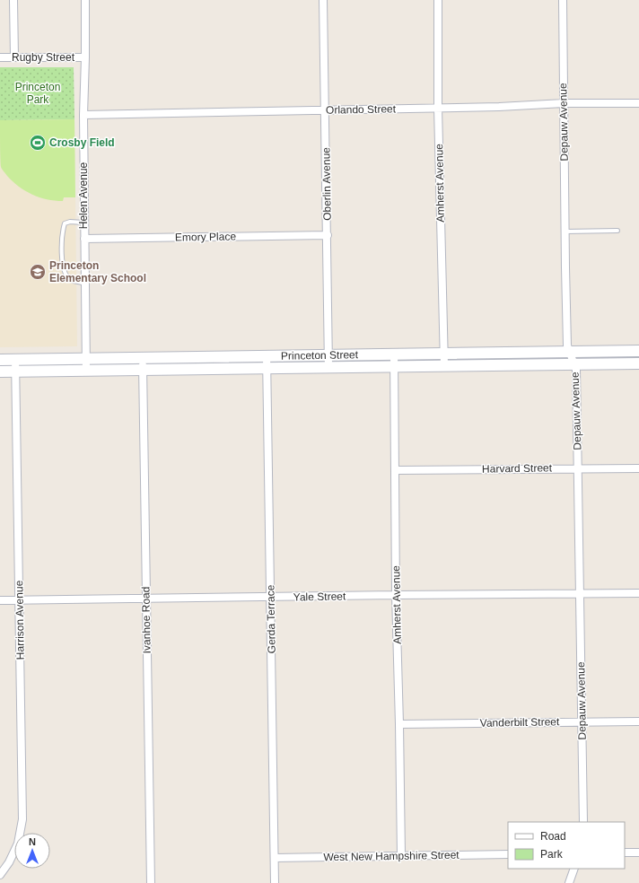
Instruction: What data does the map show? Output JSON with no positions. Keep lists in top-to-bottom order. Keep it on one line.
{"streets":{"main road":["Princeton Street"],"street":["Rugby Street","Orlando Street","Depauw Avenue","Amherst Avenue","Oberlin Avenue","Helen Avenue","Emory Place","Harvard Street","Yale Street","Gerda Terrace","Harrison Avenue","Ivanhoe Road","Vanderbilt Street","West New Hampshire Street"]},"crossings":[["Rugby Street","Helen Avenue"],["Orlando Street","Depauw Avenue"],["Orlando Street","Amherst Avenue"],["Orlando Street","Oberlin Avenue"],["Orlando Street","Helen Avenue"],["Depauw Avenue","Princeton Street"],["Depauw Avenue","Harvard Street"],["Depauw Avenue","Yale Street"],["Depauw Avenue","Vanderbilt Street"],["Amherst Avenue","Princeton Street"],["Amherst Avenue","Harvard Street"],["Amherst Avenue","Yale Street"],["Amherst Avenue","Vanderbilt Street"],["Amherst Avenue","West New Hampshire Street"],["Oberlin Avenue","Emory Place"],["Oberlin Avenue","Princeton Street"],["Helen Avenue","Emory Place"],["Helen Avenue","Princeton Street"],["Princeton Street","Gerda Terrace"],["Princeton Street","Harrison Avenue"],["Princeton Street","Ivanhoe Road"],["Yale Street","Gerda Terrace"],["Yale Street","Harrison Avenue"],["Yale Street","Ivanhoe Road"],["Gerda Terrace","West New Hampshire Street"]],"parks":["Princeton Park"],"places":{"sports":["Crosby Field"],"school or university":["Princeton Elementary School"]},"legend":["Road","Park"],"north":"top"}
